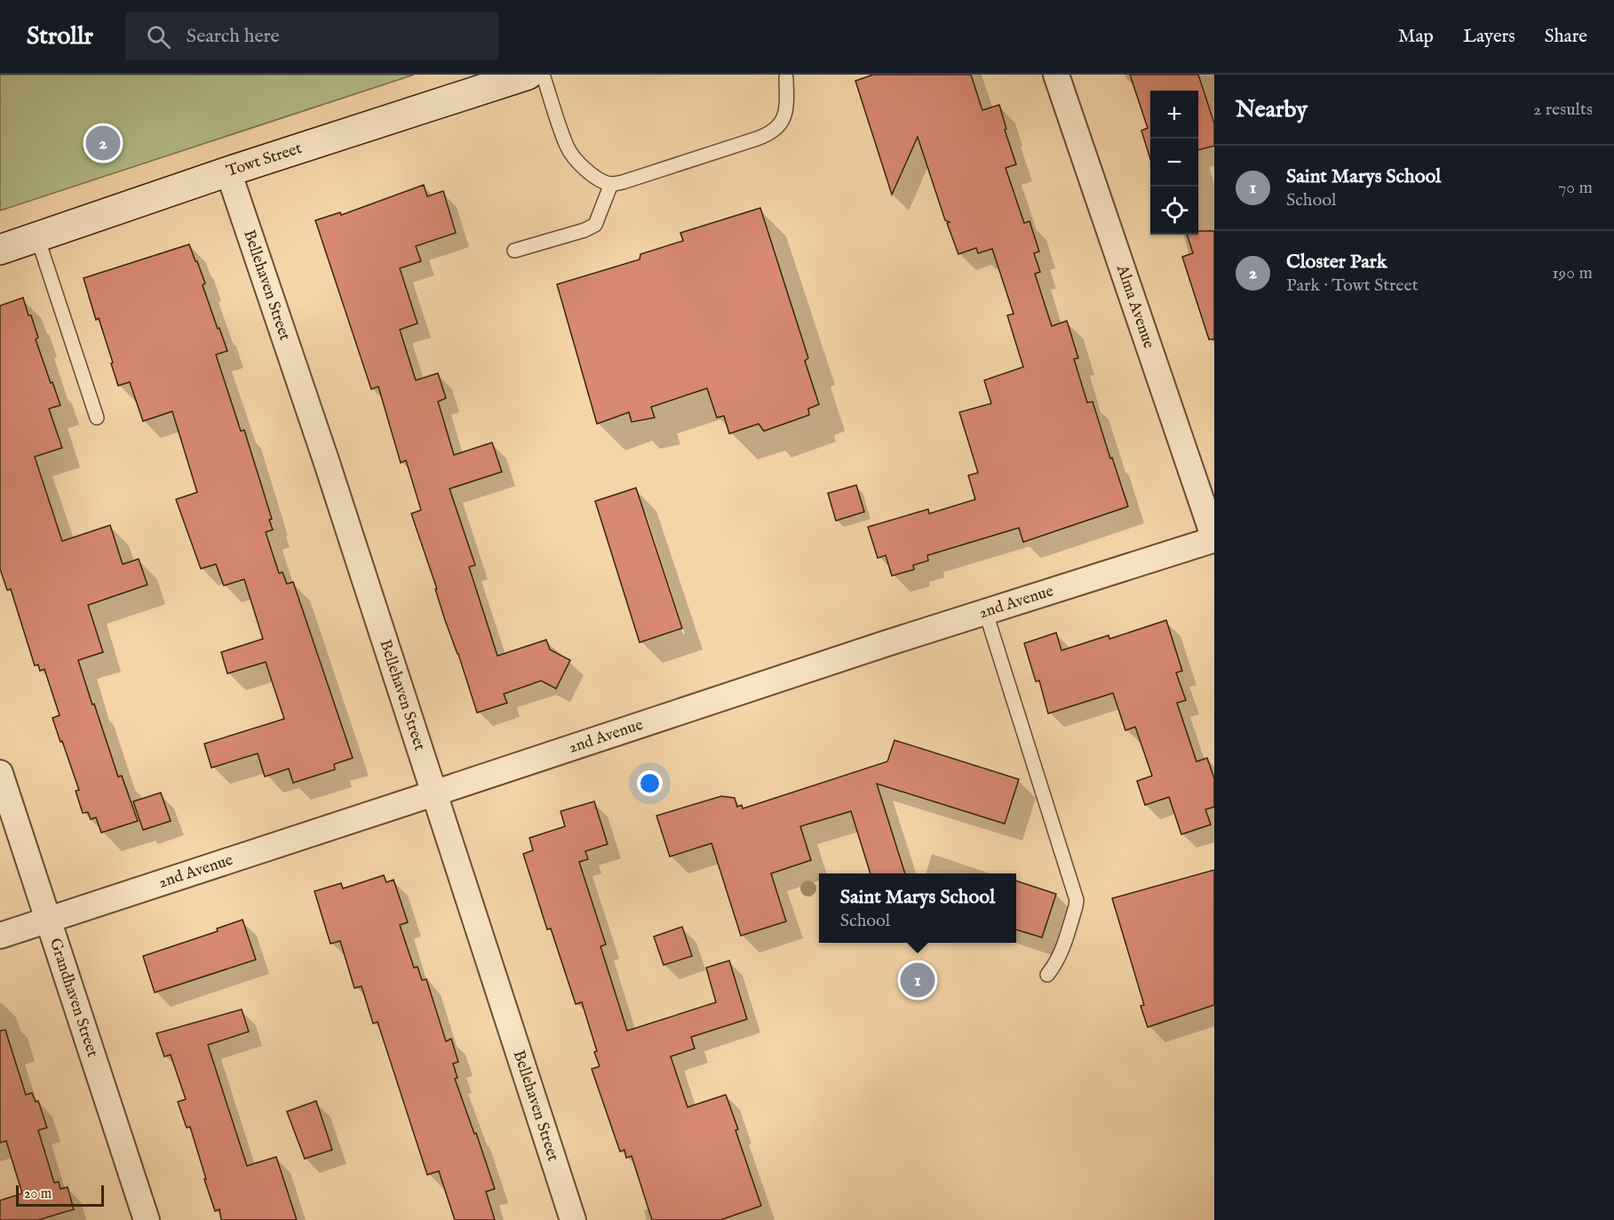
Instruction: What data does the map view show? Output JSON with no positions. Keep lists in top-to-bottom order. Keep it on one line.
{"streets":{"street":["Towt Street","Bellehaven Street","Alma Avenue","2nd Avenue","Grandhaven Street"]},"crossings":[["Towt Street","Bellehaven Street"],["Bellehaven Street","2nd Avenue"],["Alma Avenue","2nd Avenue"],["2nd Avenue","Grandhaven Street"]],"scale_bar":"20 m","page":{"header":"Strollr","search":"Search here","nav":["Map","Layers","Share"],"heading":["Nearby","2 results"],"map_buttons":["+","−"],"pins":["2","1"],"list":[{"mark":"1","name":"Saint Marys School","note":"School","value":"70 m"},{"mark":"2","name":"Closter Park","note":"Park · Towt Street","value":"190 m"}],"popup":["Saint Marys School","School"],"scale":"20 m"}}
